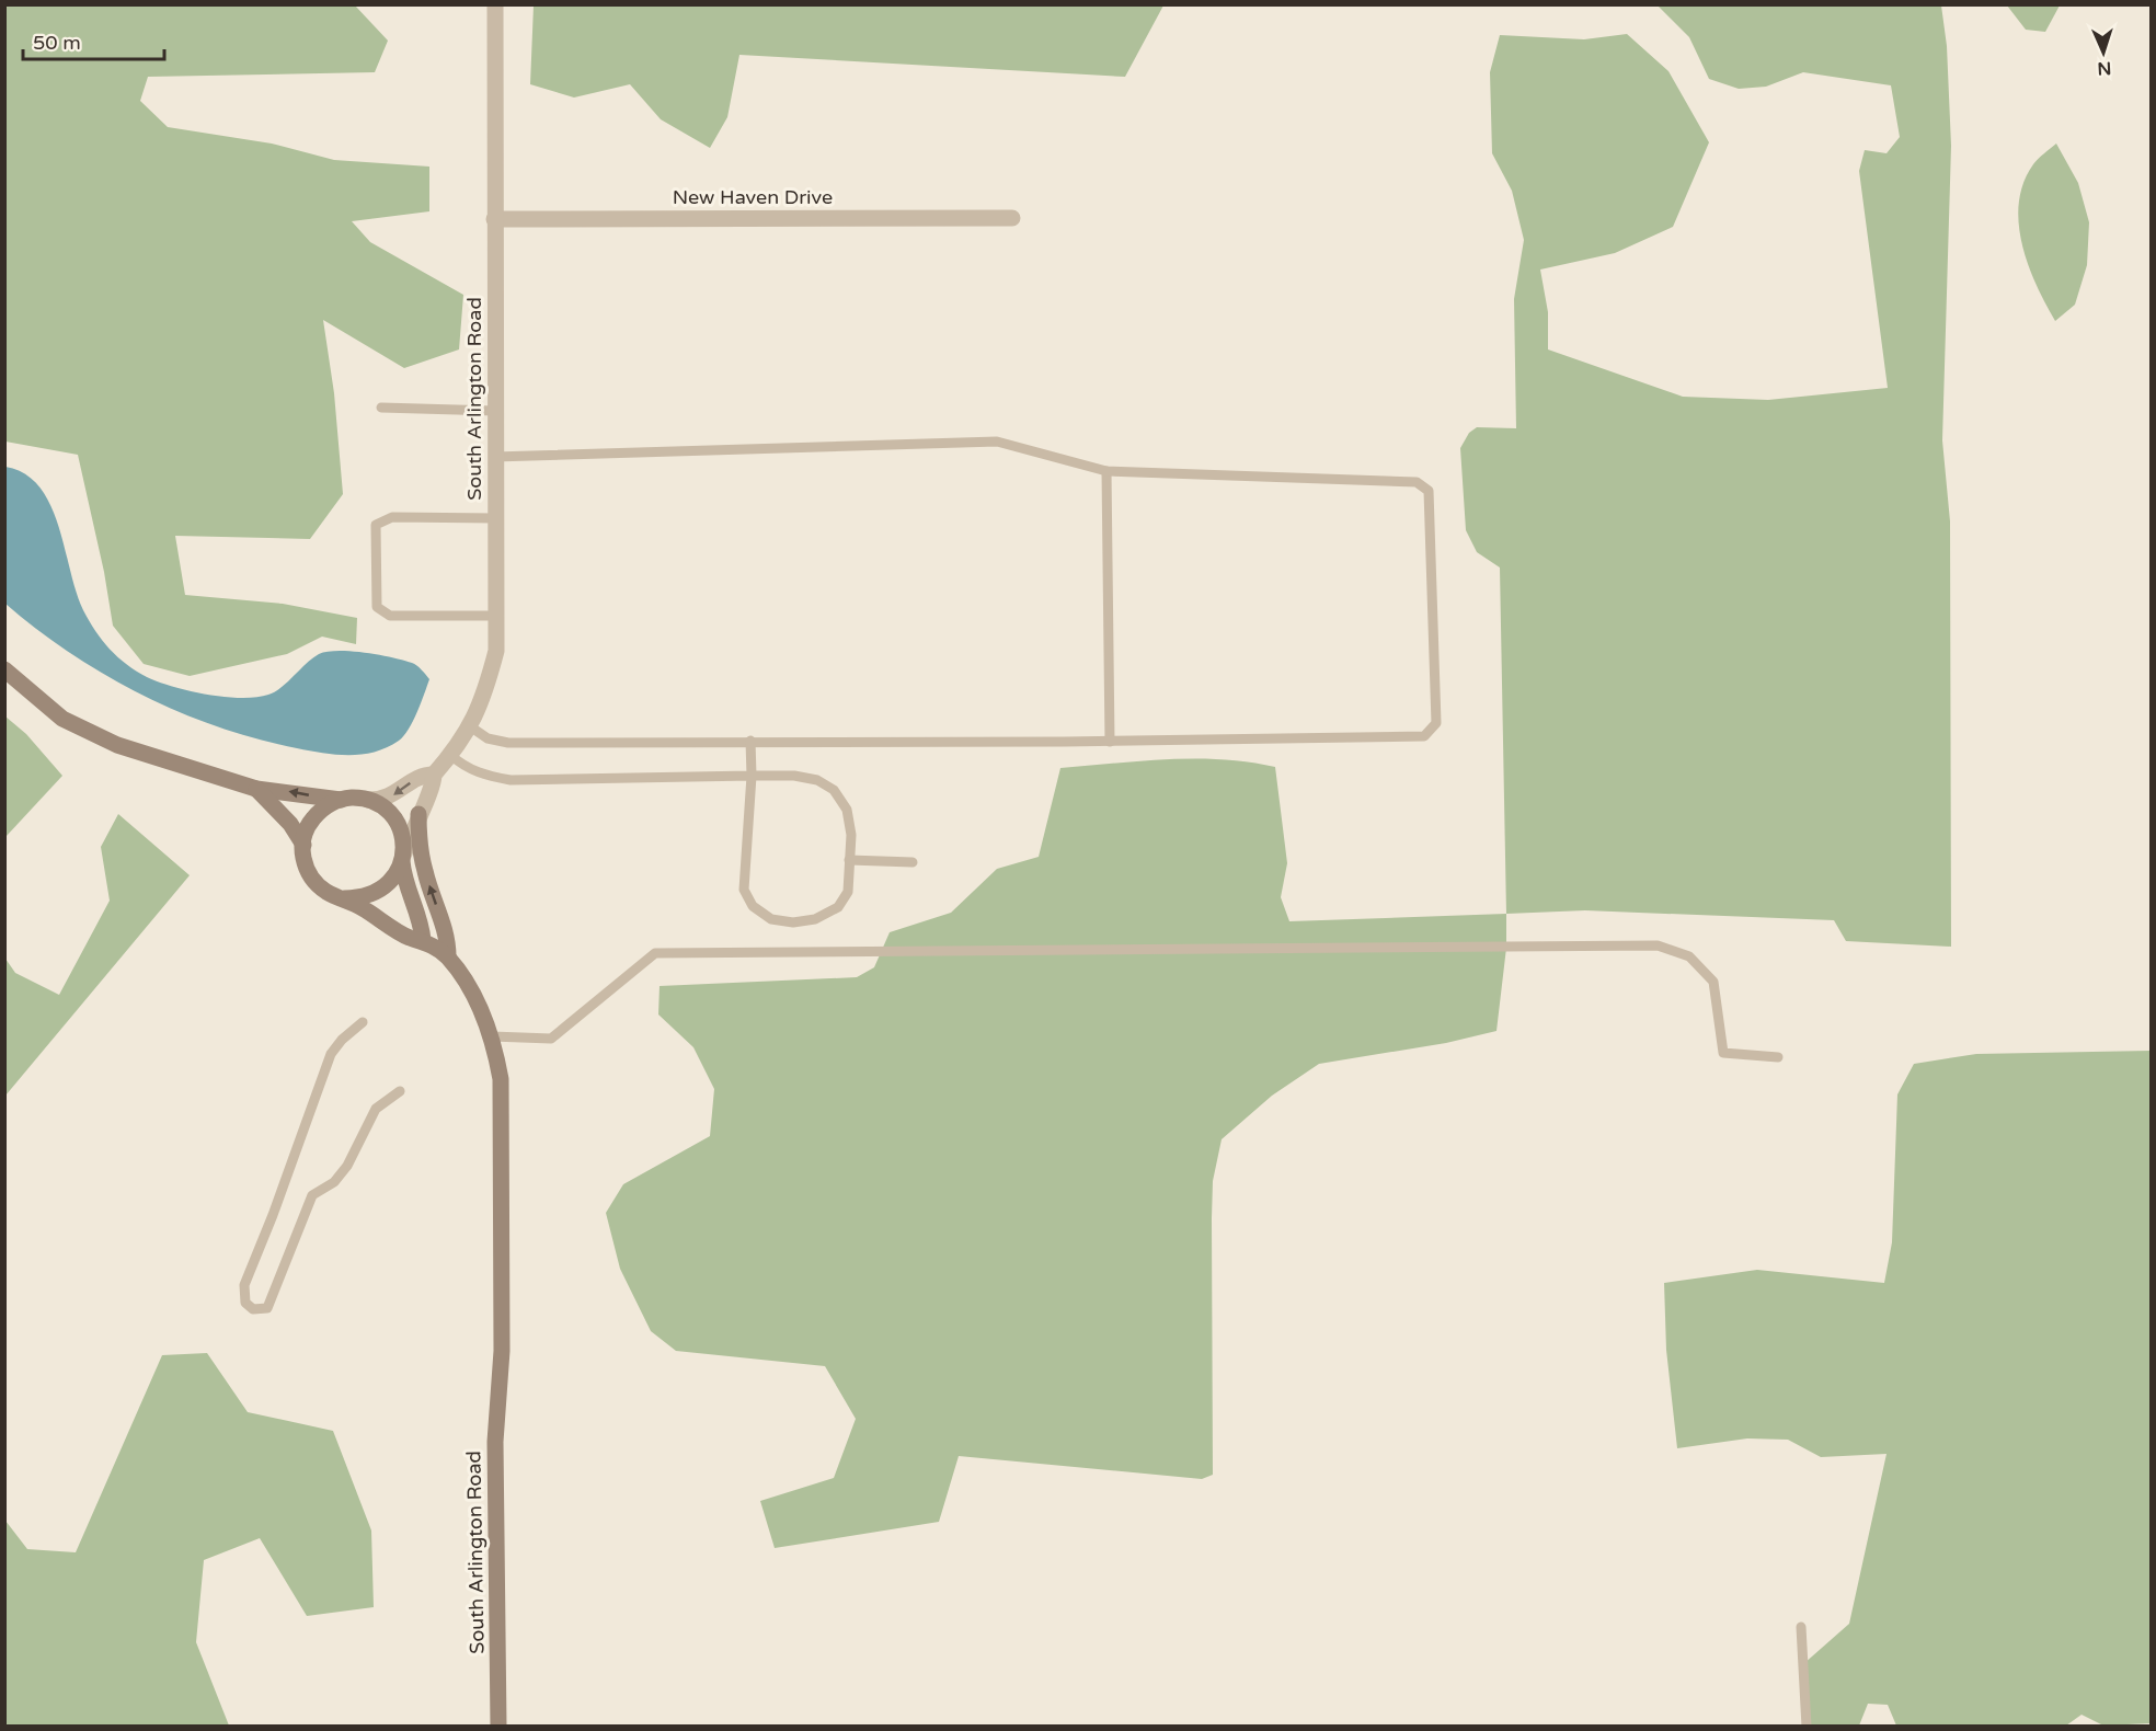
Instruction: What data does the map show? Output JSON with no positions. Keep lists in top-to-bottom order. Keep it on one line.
{"streets":{"main road":["South Arlington Road"],"street":["New Haven Drive"]},"crossings":[["New Haven Drive","South Arlington Road"]],"scale_bar":"50 m","north":"bottom"}
